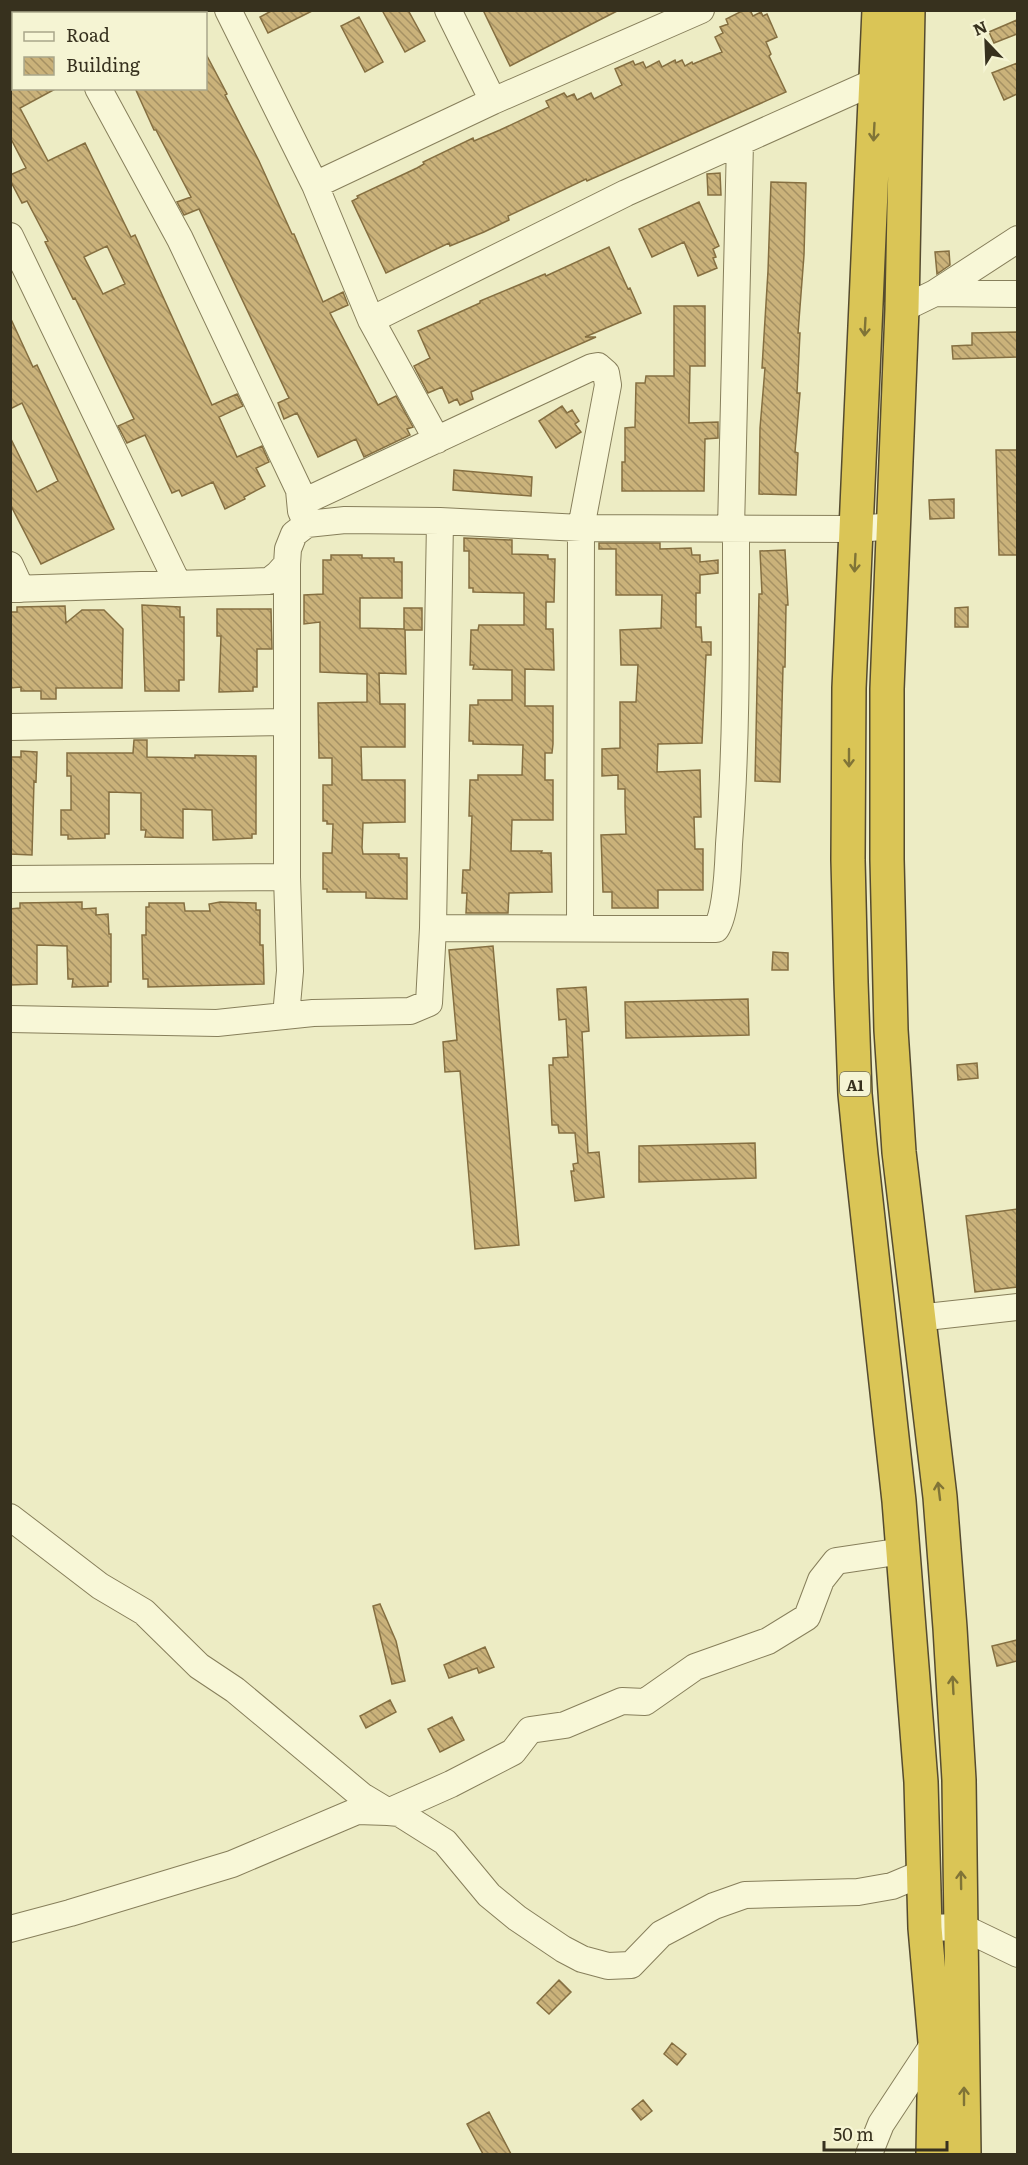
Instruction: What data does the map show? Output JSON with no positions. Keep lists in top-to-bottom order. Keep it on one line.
{"streets":{"highway":["A1"]},"legend":["Road","Building"],"scale_bar":"50 m","north":"top left"}
